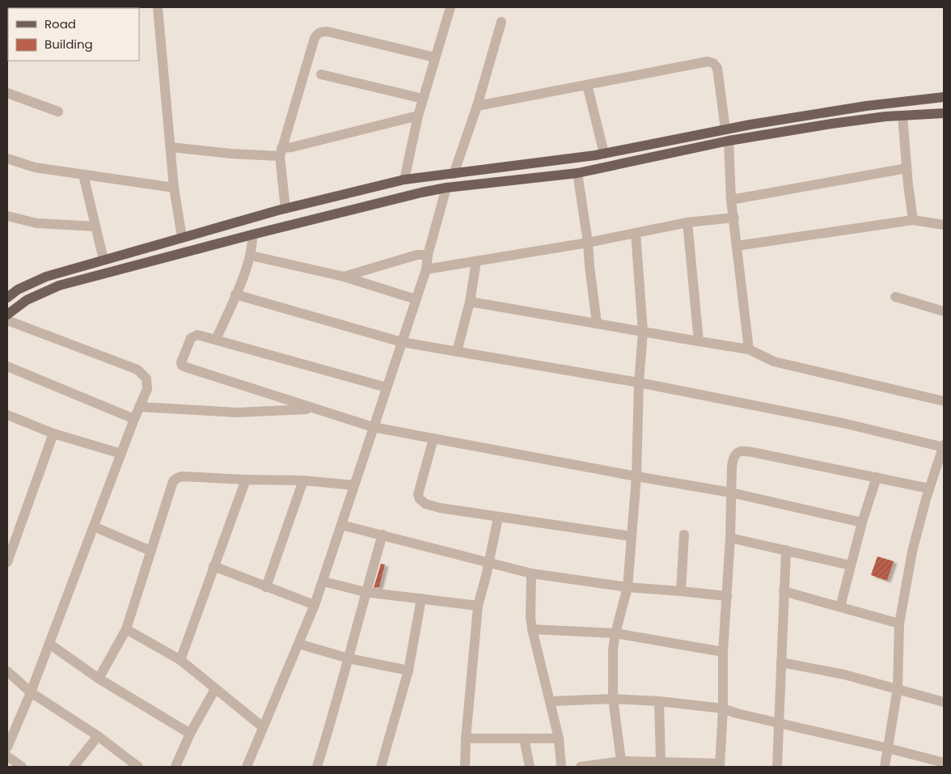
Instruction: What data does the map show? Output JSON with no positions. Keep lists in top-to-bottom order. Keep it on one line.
{"legend":["Road","Building"]}
